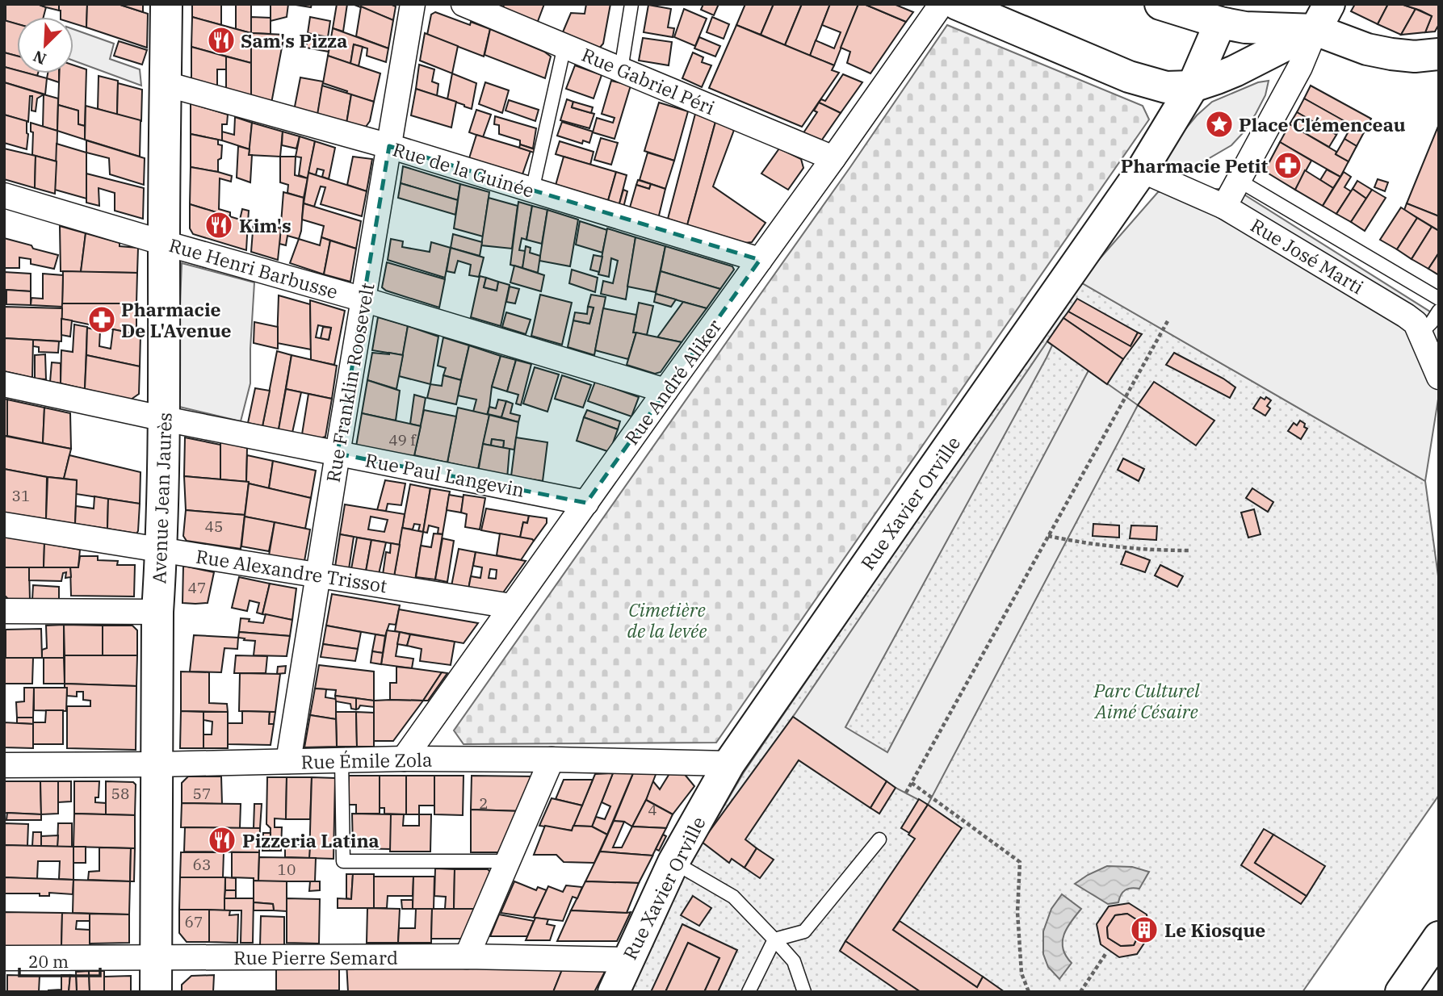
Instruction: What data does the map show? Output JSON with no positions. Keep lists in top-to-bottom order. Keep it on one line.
{"streets":{"main road":["Avenue Jean Jaurès","Rue Xavier Orville"],"street":["Rue Gabriel Péri","Rue de la Guinée","Rue José Marti","Rue Henri Barbusse","Rue André Aliker","Rue Franklin Roosevelt","Rue Paul Langevin","Rue Alexandre Trissot","Rue Émile Zola","Rue Pierre Semard"]},"crossings":[["Rue Gabriel Péri","Rue André Aliker"],["Rue de la Guinée","Rue André Aliker"],["Rue de la Guinée","Rue Franklin Roosevelt"],["Rue de la Guinée","Avenue Jean Jaurès"],["Rue José Marti","Rue Xavier Orville"],["Rue Henri Barbusse","Rue André Aliker"],["Rue Henri Barbusse","Rue Franklin Roosevelt"],["Rue Henri Barbusse","Avenue Jean Jaurès"],["Rue André Aliker","Rue Paul Langevin"],["Rue André Aliker","Rue Alexandre Trissot"],["Rue André Aliker","Rue Émile Zola"],["Rue Franklin Roosevelt","Rue Paul Langevin"],["Rue Franklin Roosevelt","Rue Alexandre Trissot"],["Rue Franklin Roosevelt","Rue Émile Zola"],["Rue Paul Langevin","Avenue Jean Jaurès"],["Avenue Jean Jaurès","Rue Alexandre Trissot"],["Avenue Jean Jaurès","Rue Émile Zola"],["Avenue Jean Jaurès","Rue Pierre Semard"],["Rue Xavier Orville","Rue Émile Zola"],["Rue Xavier Orville","Rue Pierre Semard"]],"parks":["Cimetière de la levée","Parc Culturel Aimé Césaire"],"places":{"restaurant":["Sam's Pizza","Kim's","Pizzeria Latina"],"place":["Place Clémenceau"],"pharmacy":["Pharmacie Petit","Pharmacie De L'Avenue"],"building":["Le Kiosque"]},"house_numbers":["49 f","31","45","47","58","57","2","4","63","10","67"],"scale_bar":"20 m","north":"bottom left"}
